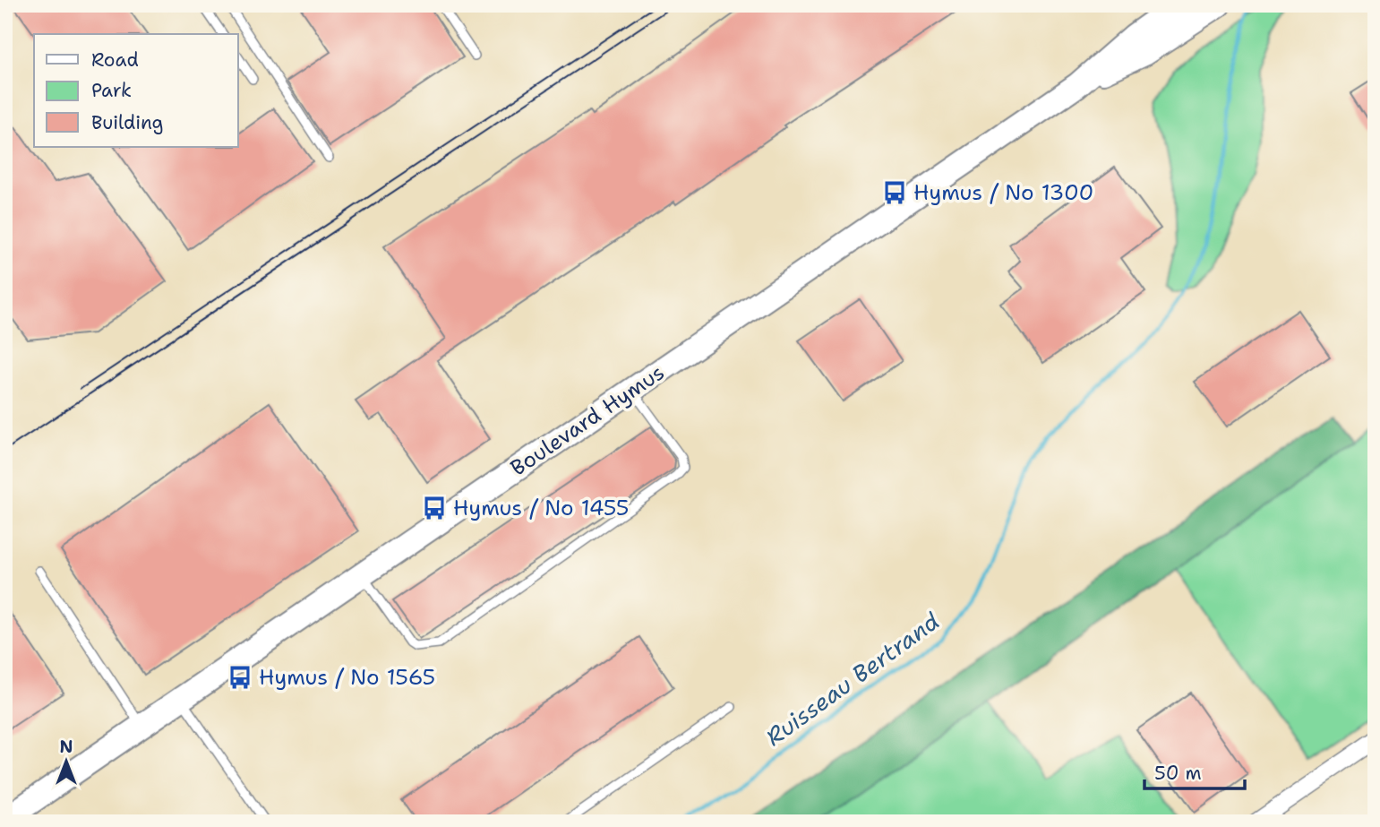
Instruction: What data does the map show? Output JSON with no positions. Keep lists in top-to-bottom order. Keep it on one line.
{"streets":{"street":["Boulevard Hymus"]},"water":["Ruisseau Bertrand"],"places":{"bus stop":["Hymus / No 1300","Hymus / No 1455","Hymus / No 1565"]},"legend":["Road","Park","Building"],"scale_bar":"50 m","north":"top"}
